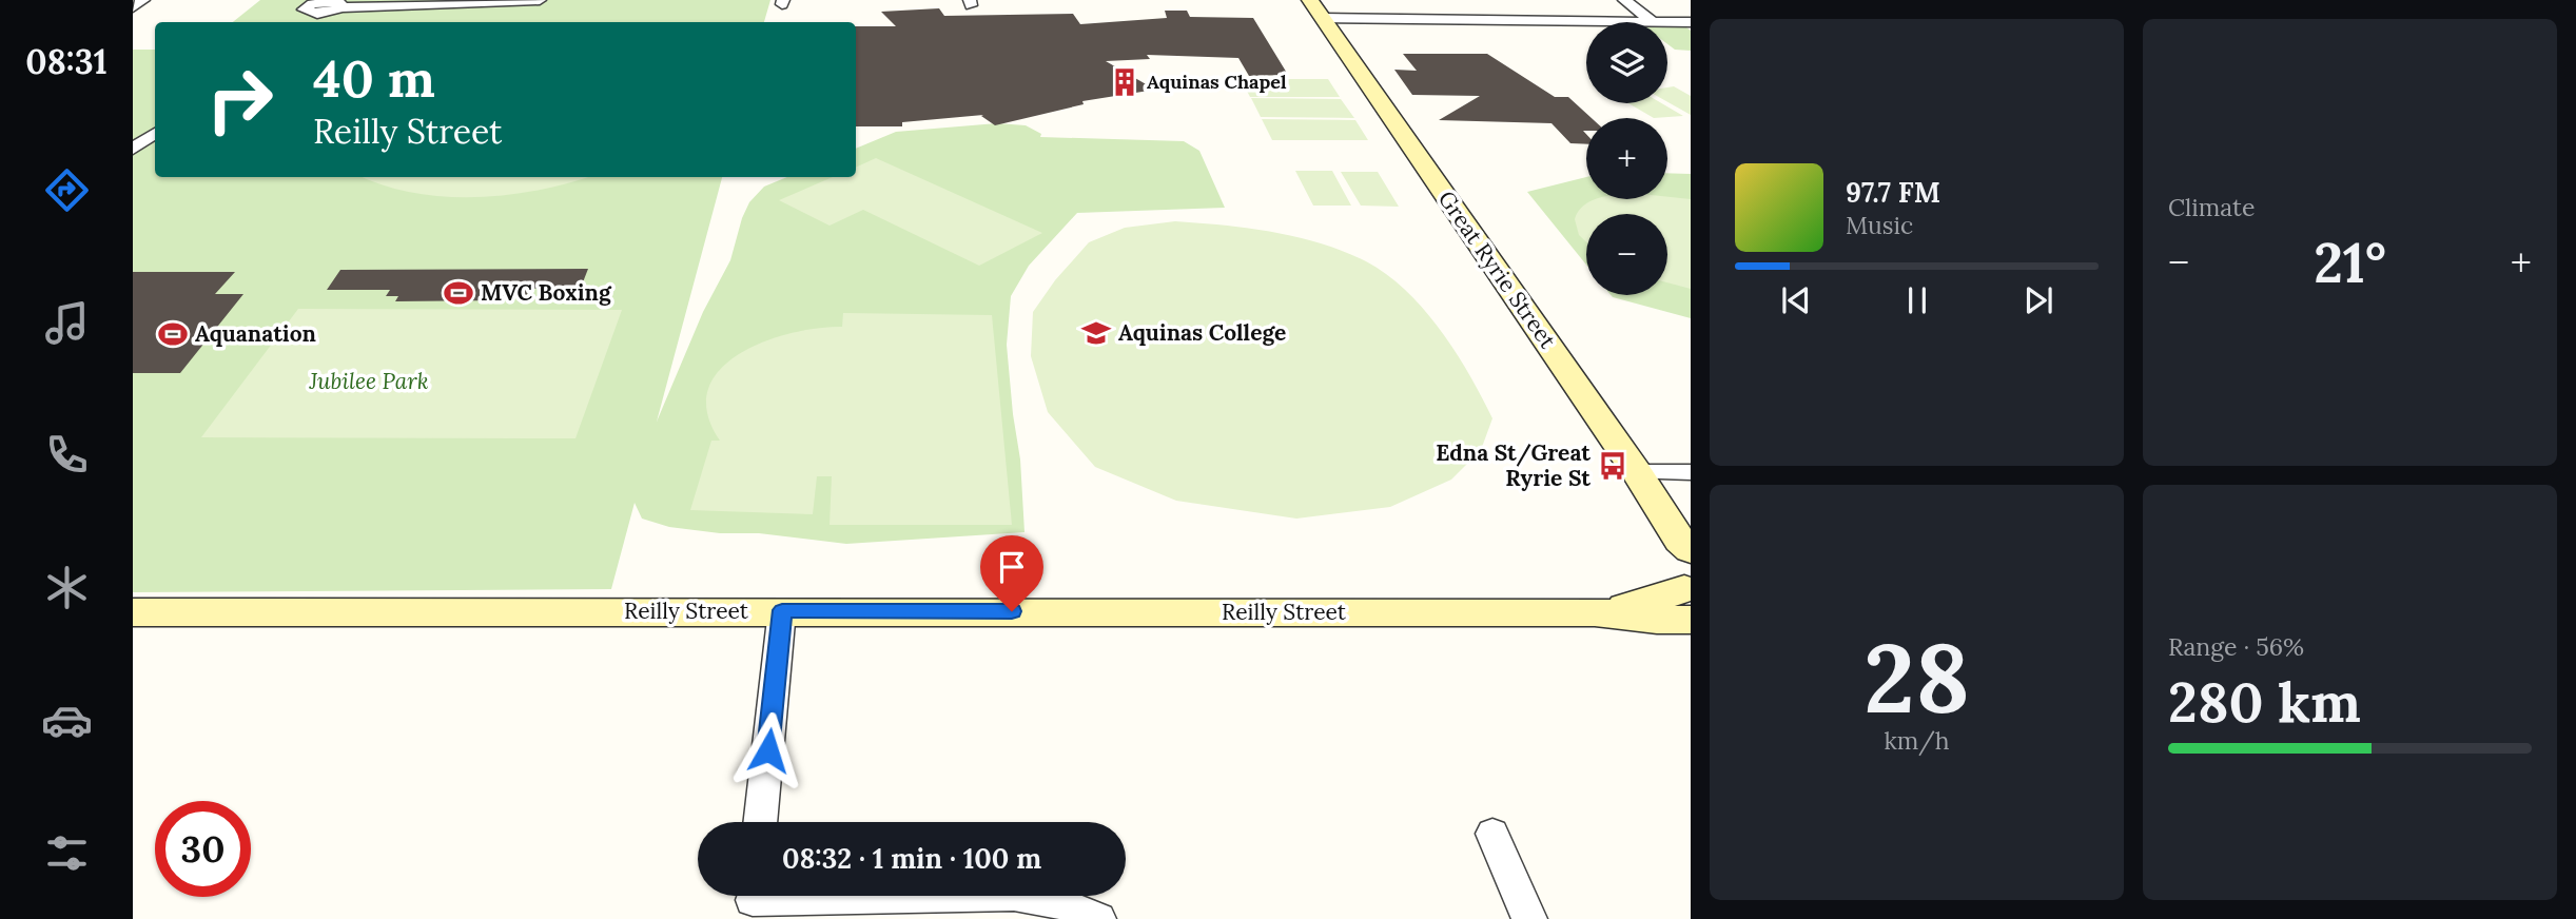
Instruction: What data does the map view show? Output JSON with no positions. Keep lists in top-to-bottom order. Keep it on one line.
{"streets":{"main road":["Great Ryrie Street","Reilly Street"]},"crossings":[["Great Ryrie Street","Reilly Street"]],"parks":["Jubilee Park"],"places":{"building":["Aquinas Chapel"],"sports":["MVC Boxing","Aquanation"],"school or university":["Aquinas College"],"bus stop":["Edna St/Great Ryrie St"]},"page":{"tabs":"08:31","tile":["Climate",["28","km/h"],["Range · 56%","280 km"]],"map_buttons":["+","−"],"turn":["40 m","Reilly Street"],"song":["97.7 FM","Music"],"heat":["−","21°","+"],"limit":"30","trip":"08:32 · 1 min · 100 m"}}
